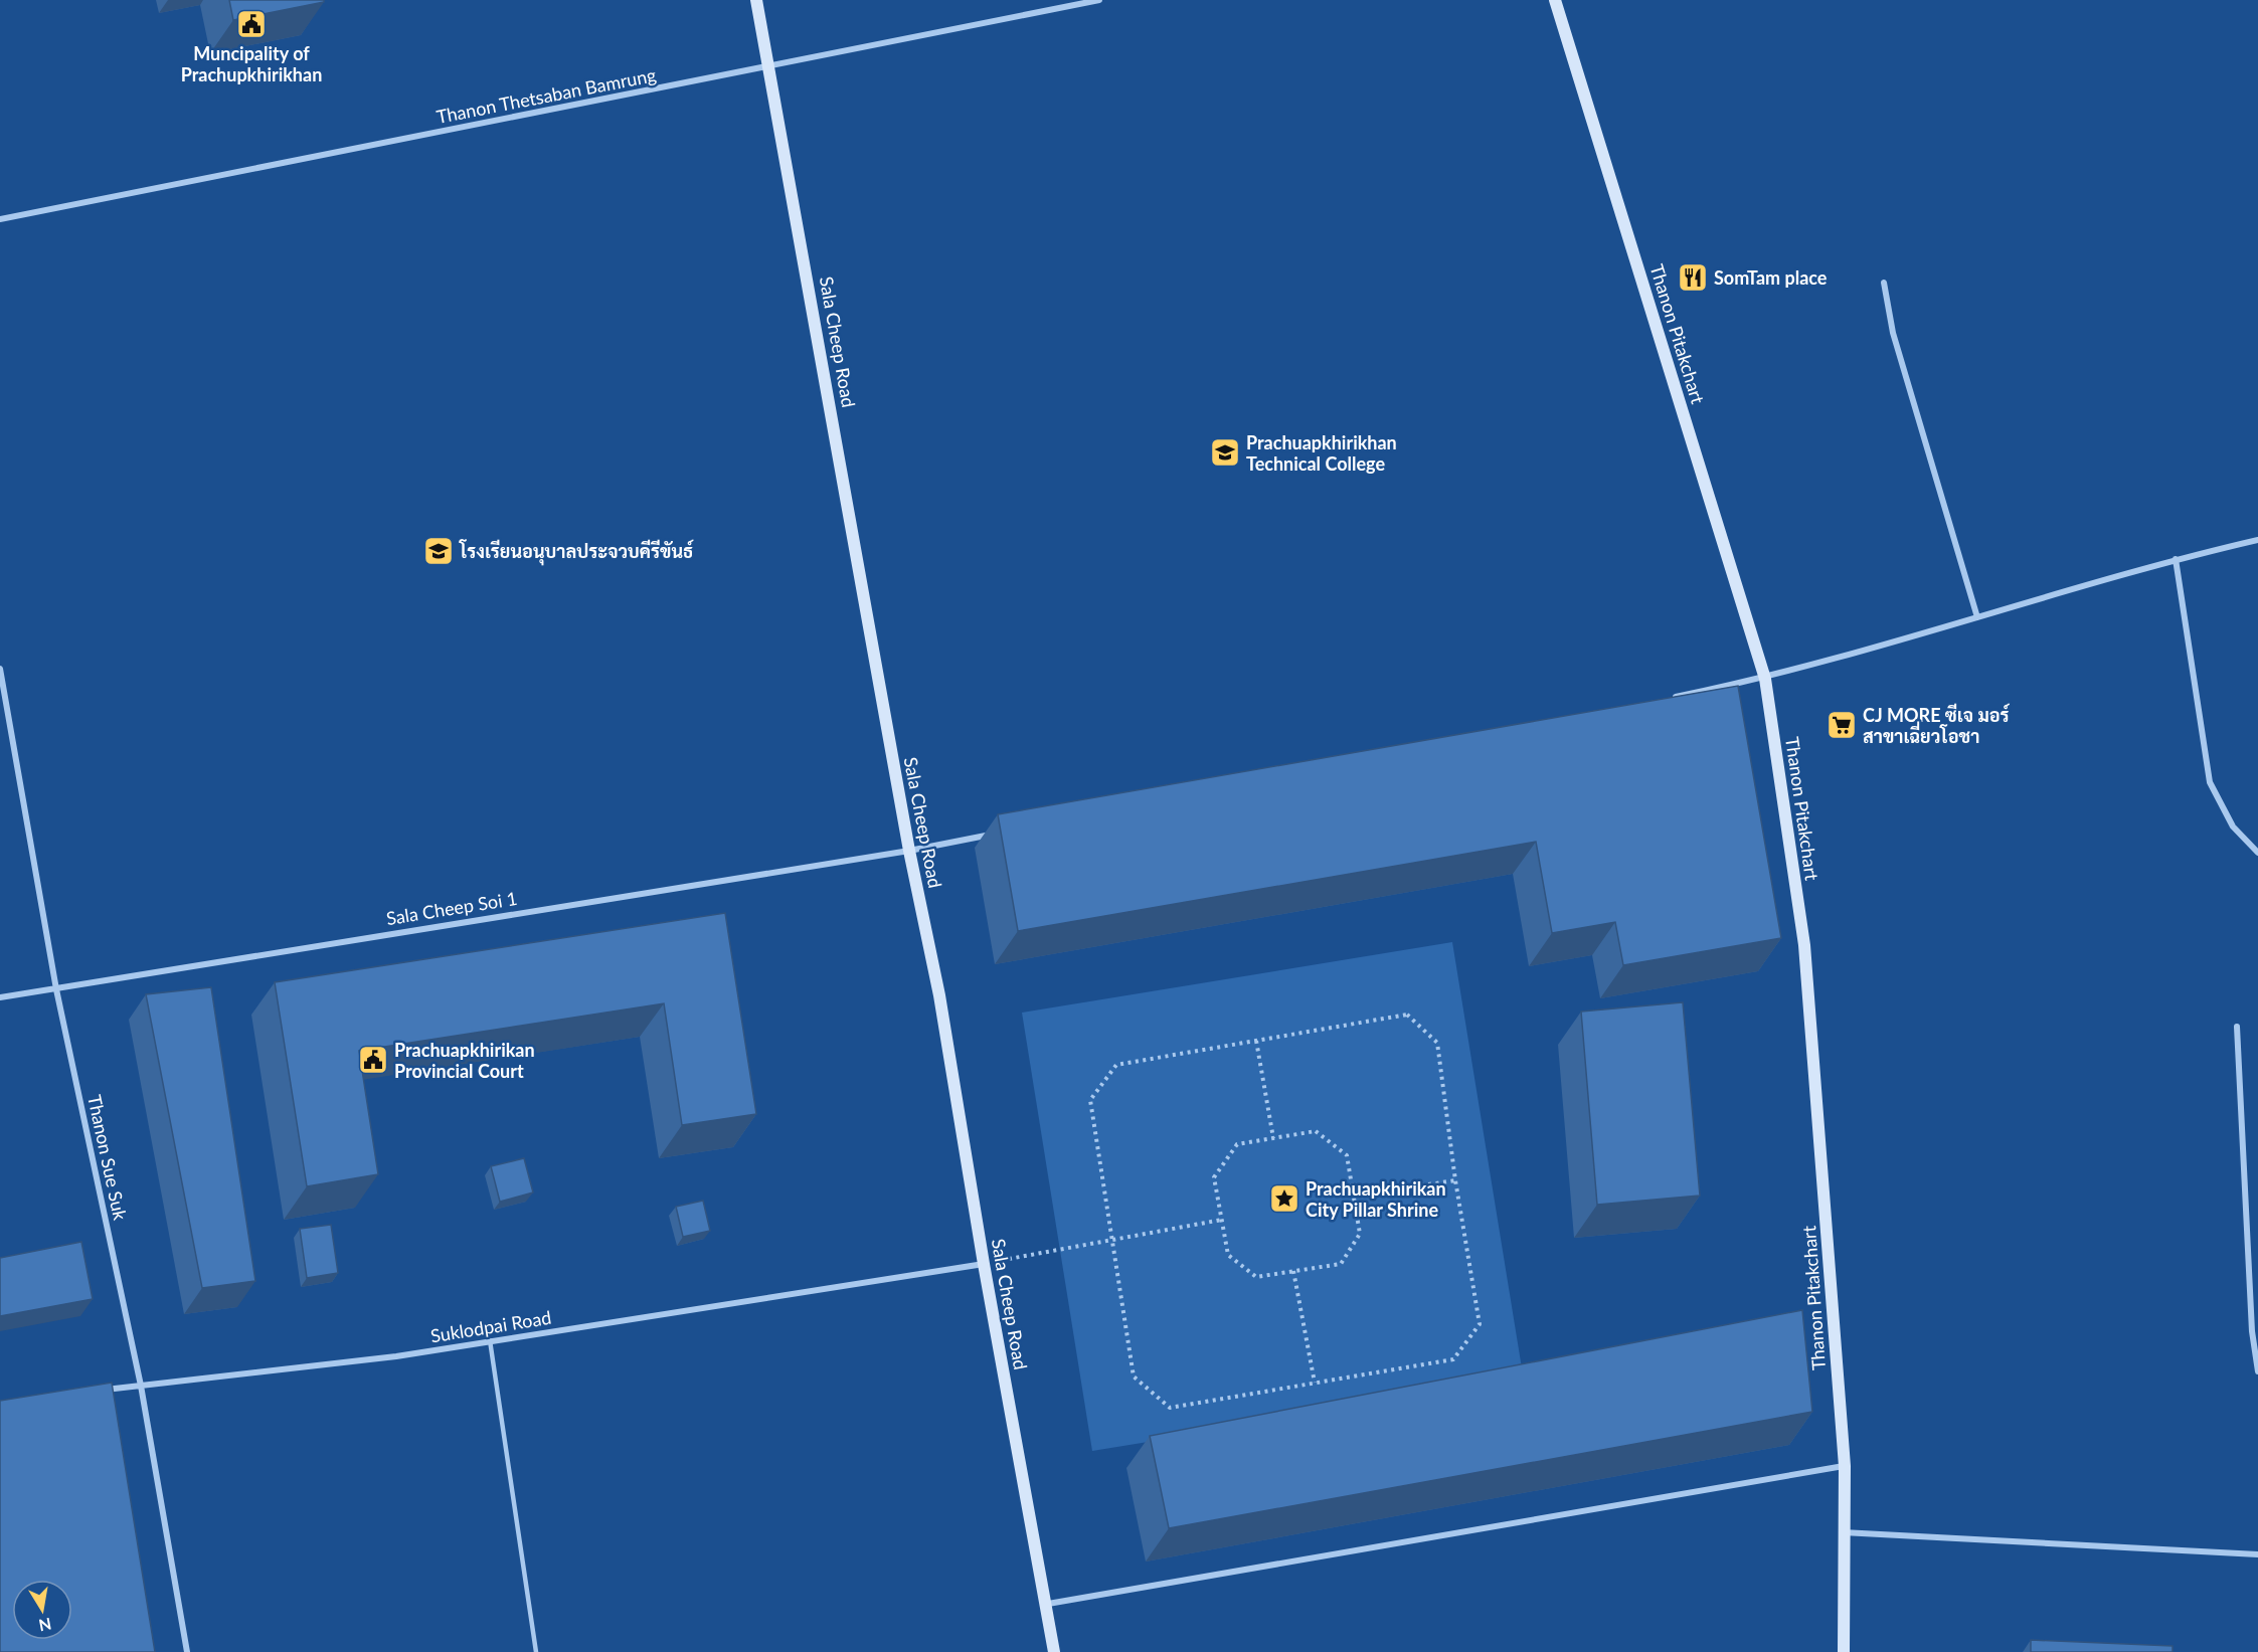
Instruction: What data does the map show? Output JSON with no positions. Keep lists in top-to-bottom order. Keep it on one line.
{"streets":{"street":["Thanon Thetsaban Bamrung","Thanon Pitakchart","Sala Cheep Road","Sala Cheep Soi 1","Thanon Sue Suk","Suklodpai Road"]},"crossings":[["Thanon Thetsaban Bamrung","Sala Cheep Road"],["Sala Cheep Road","Sala Cheep Soi 1"],["Sala Cheep Road","Suklodpai Road"],["Sala Cheep Soi 1","Thanon Sue Suk"],["Thanon Sue Suk","Suklodpai Road"]],"places":{"public building":["Muncipality of Prachupkhirikhan","Prachuapkhirikan Provincial Court"],"restaurant":["SomTam place"],"school or university":["Prachuapkhirikhan Technical College","โรงเรียนอนุบาลประจวบคีรีขันธ์"],"supermarket":["CJ MORE ซีเจ มอร์ สาขาเฉี่ยวโอชา"],"place":["Prachuapkhirikan City Pillar Shrine"]},"north":"bottom"}
